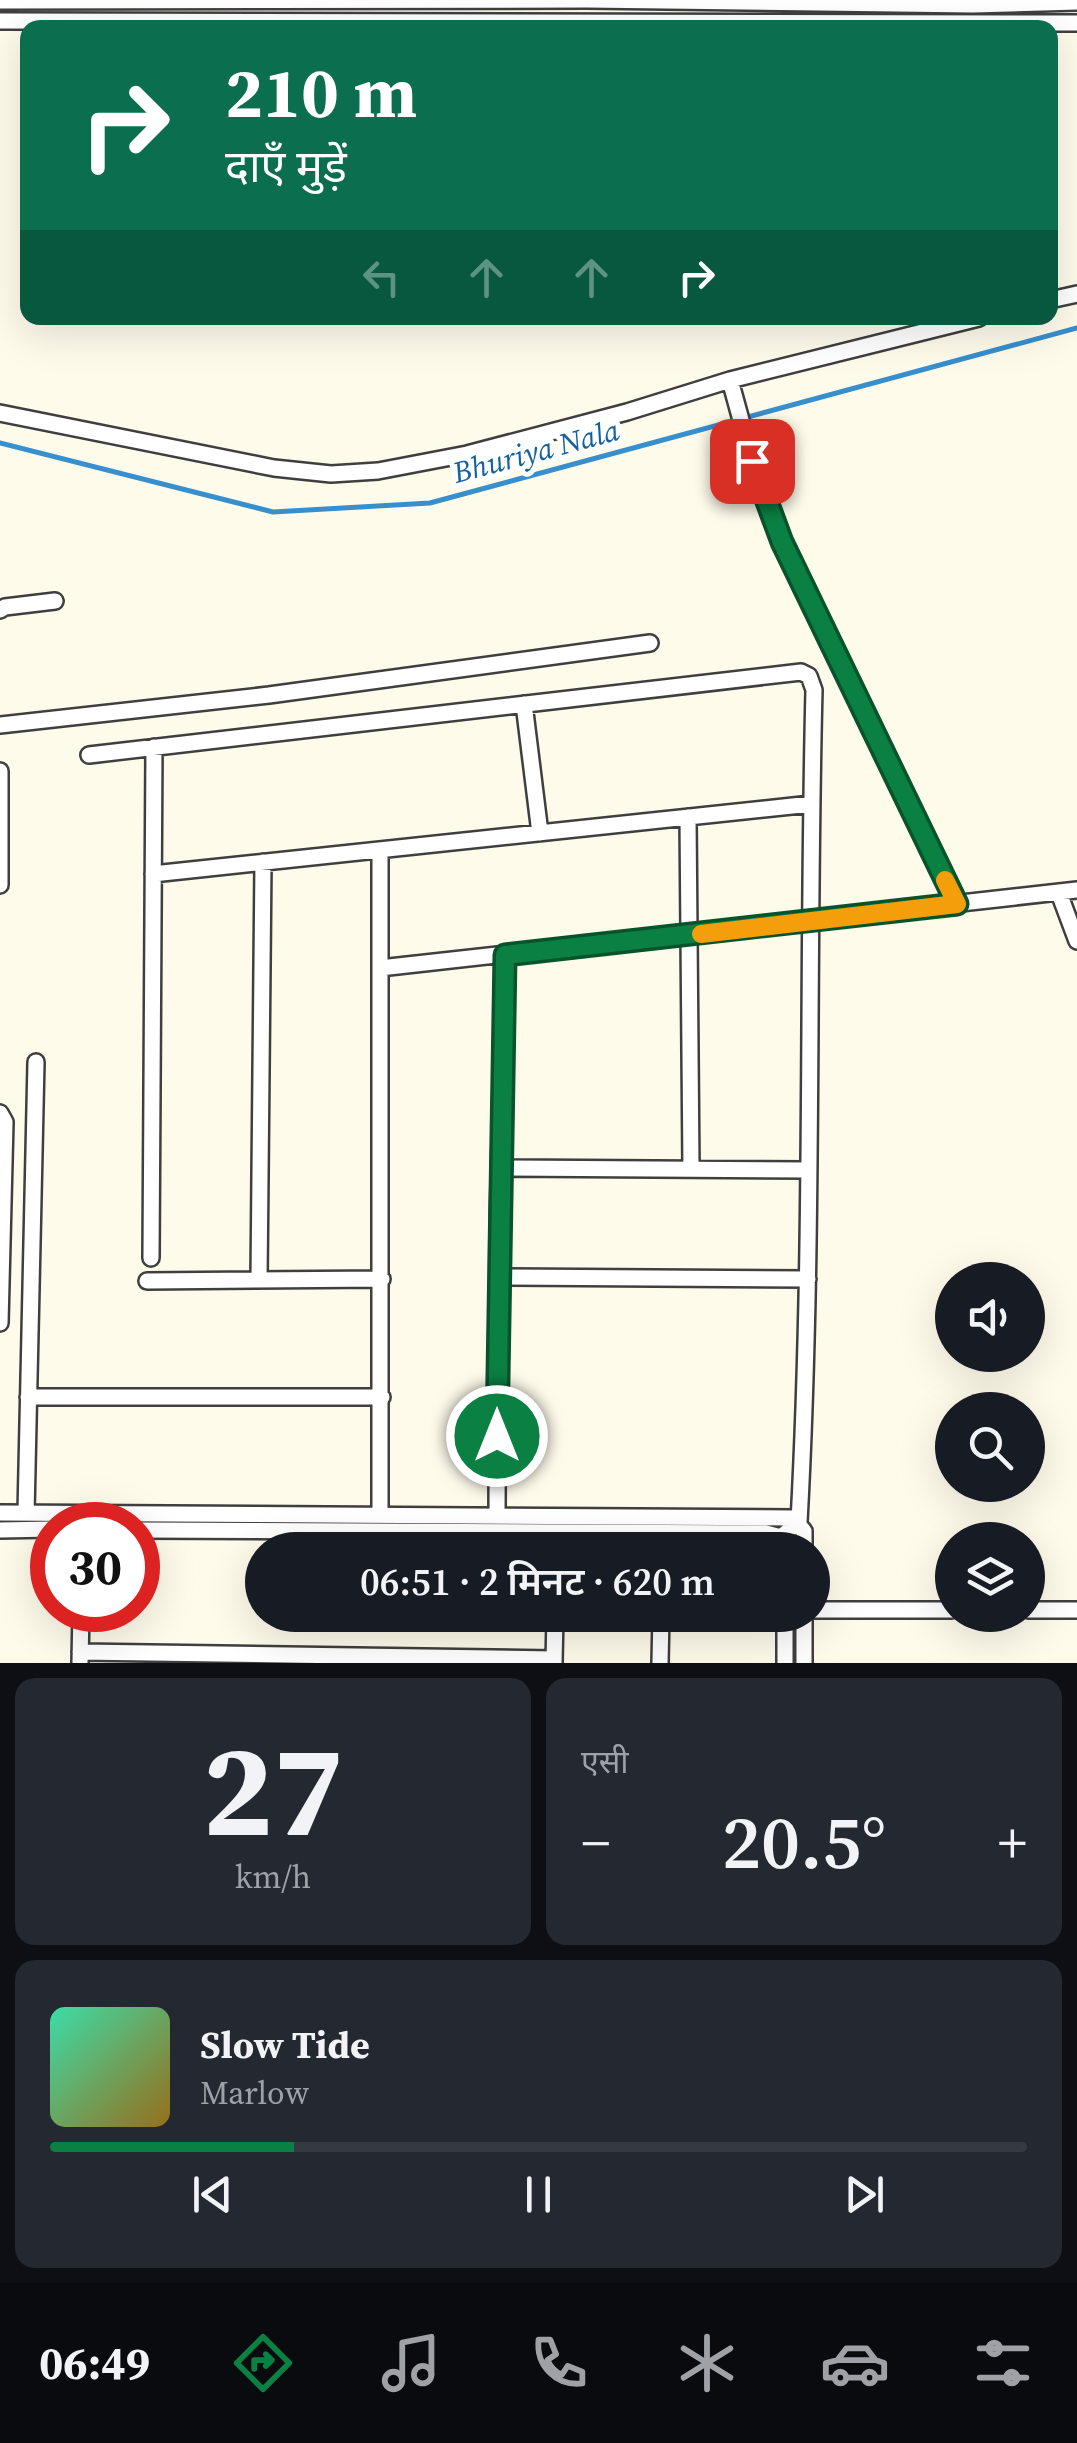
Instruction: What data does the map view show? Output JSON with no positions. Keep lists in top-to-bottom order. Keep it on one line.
{"water":["Bhuriya Nala"],"page":{"turn":["210 m","दाएँ मुड़ें"],"limit":"30","trip":"06:51 · 2 मिनट · 620 m","tile":[["27","km/h"],"एसी"],"heat":["−","20.5°","+"],"song":["Slow Tide","Marlow"],"tabs":"06:49"}}
